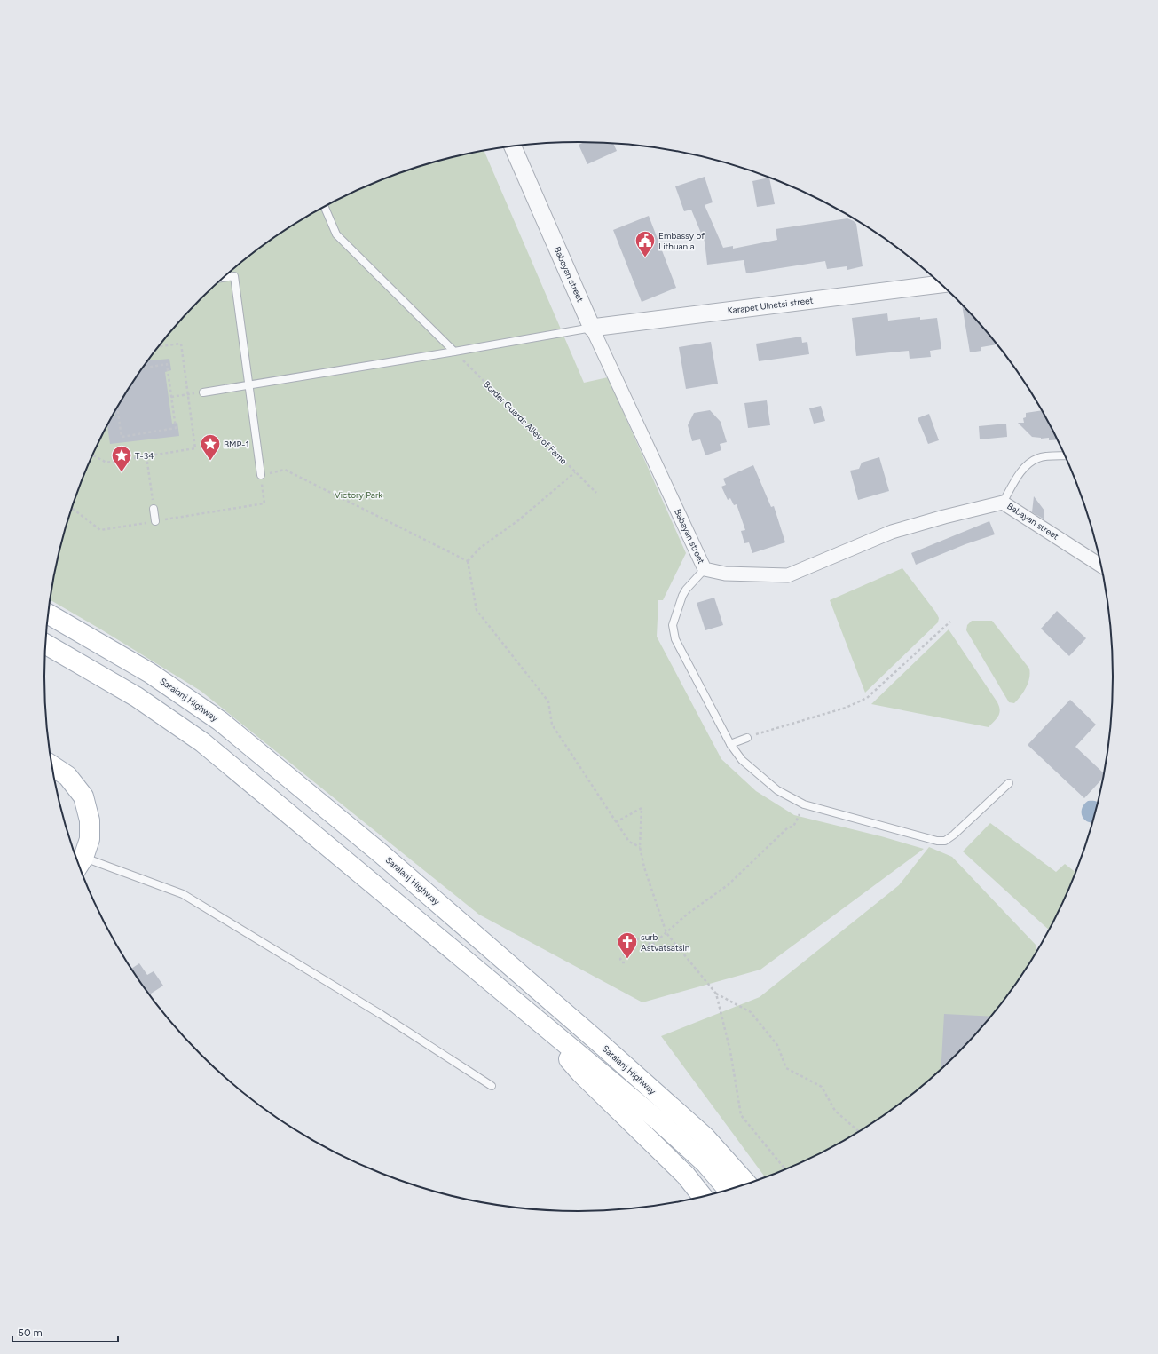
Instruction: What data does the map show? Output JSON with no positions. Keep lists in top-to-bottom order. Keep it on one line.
{"streets":{"main road":["Saralanj Highway"],"street":["Babayan street","Karapet Ulnetsi street"],"path":["Border Guards Alley of Fame"]},"crossings":[["Babayan street","Karapet Ulnetsi street"]],"parks":["Victory Park"],"places":{"public building":["Embassy of Lithuania"],"place":["BMP-1","T-34"],"church":["surb Astvatsatsin"]},"scale_bar":"50 m"}
